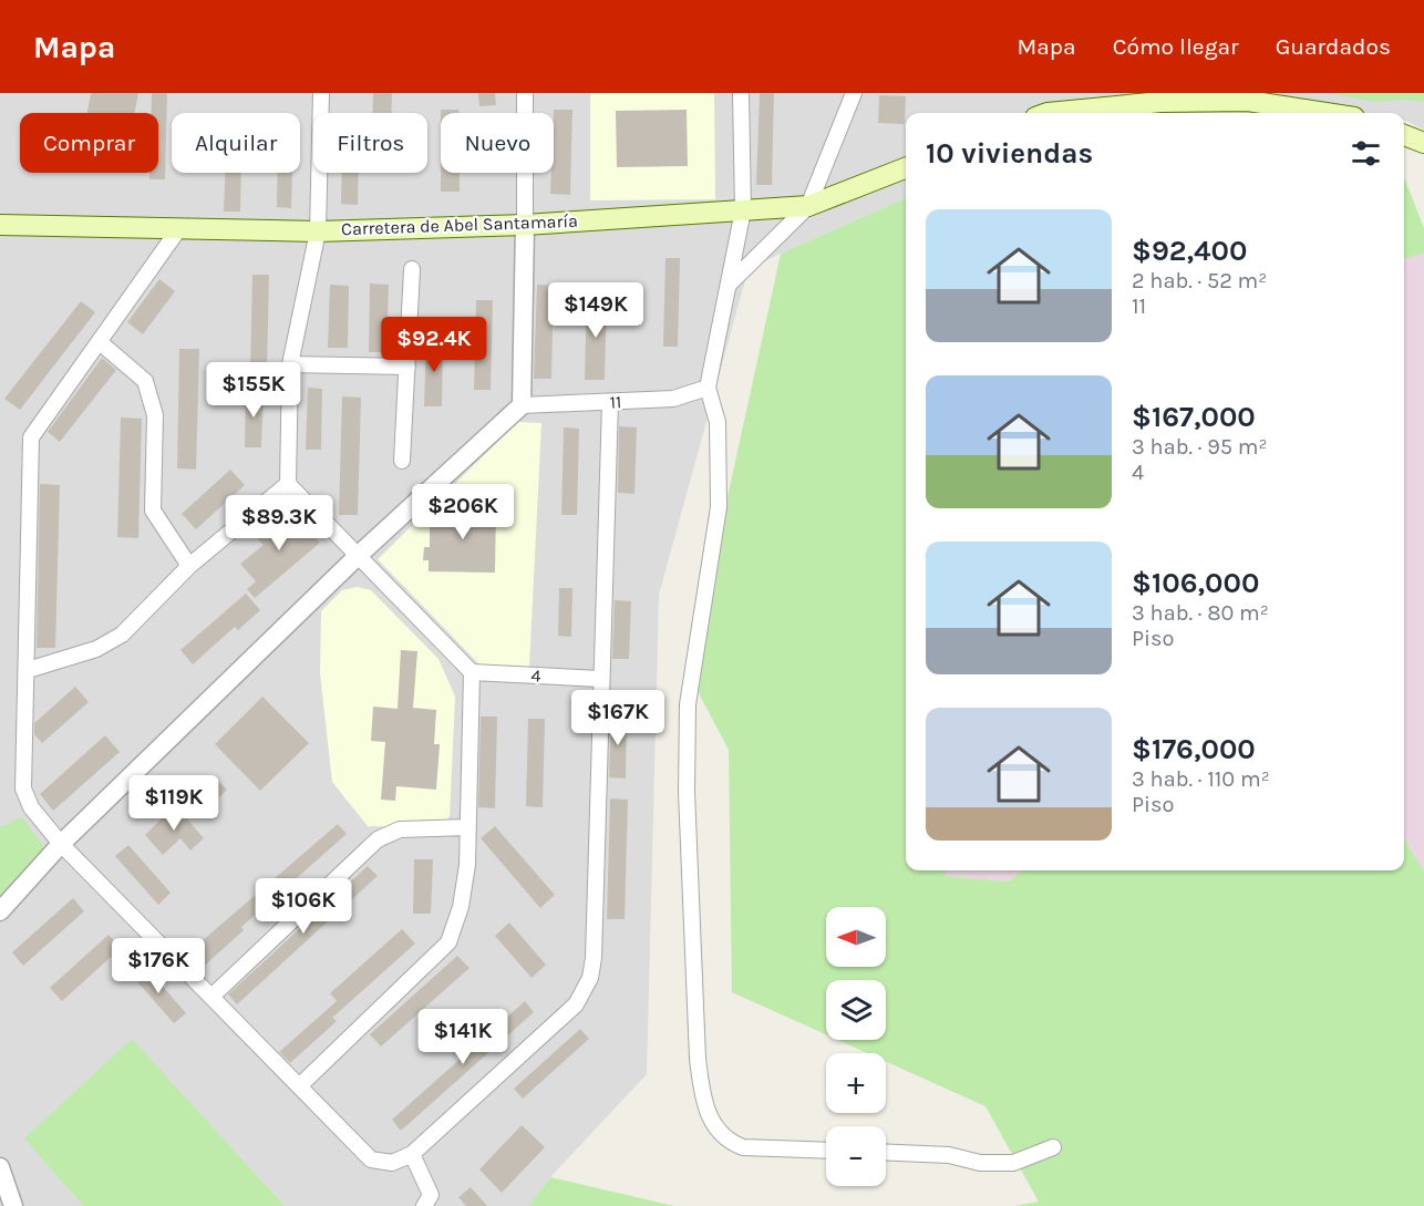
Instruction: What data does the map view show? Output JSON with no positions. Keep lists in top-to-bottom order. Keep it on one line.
{"streets":{"main road":["Carretera de Abel Santamaría"],"street":["11","4"]},"north":"left","page":{"header":"Mapa","nav":["Mapa","Cómo llegar","Guardados"],"chip":["Comprar","Alquilar","Filtros","Nuevo"],"heading":"10 viviendas","list":[{"name":"$92,400","note":"2 hab. · 52 m² · 11"},{"name":"$167,000","note":"3 hab. · 95 m² · 4"},{"name":"$106,000","note":"3 hab. · 80 m² · Piso"},{"name":"$176,000","note":"3 hab. · 110 m² · Piso"}],"price":["$149K","$92.4K","$155K","$206K","$89.3K","$167K","$119K","$106K","$176K","$141K"],"map_buttons":["+","−"]}}
